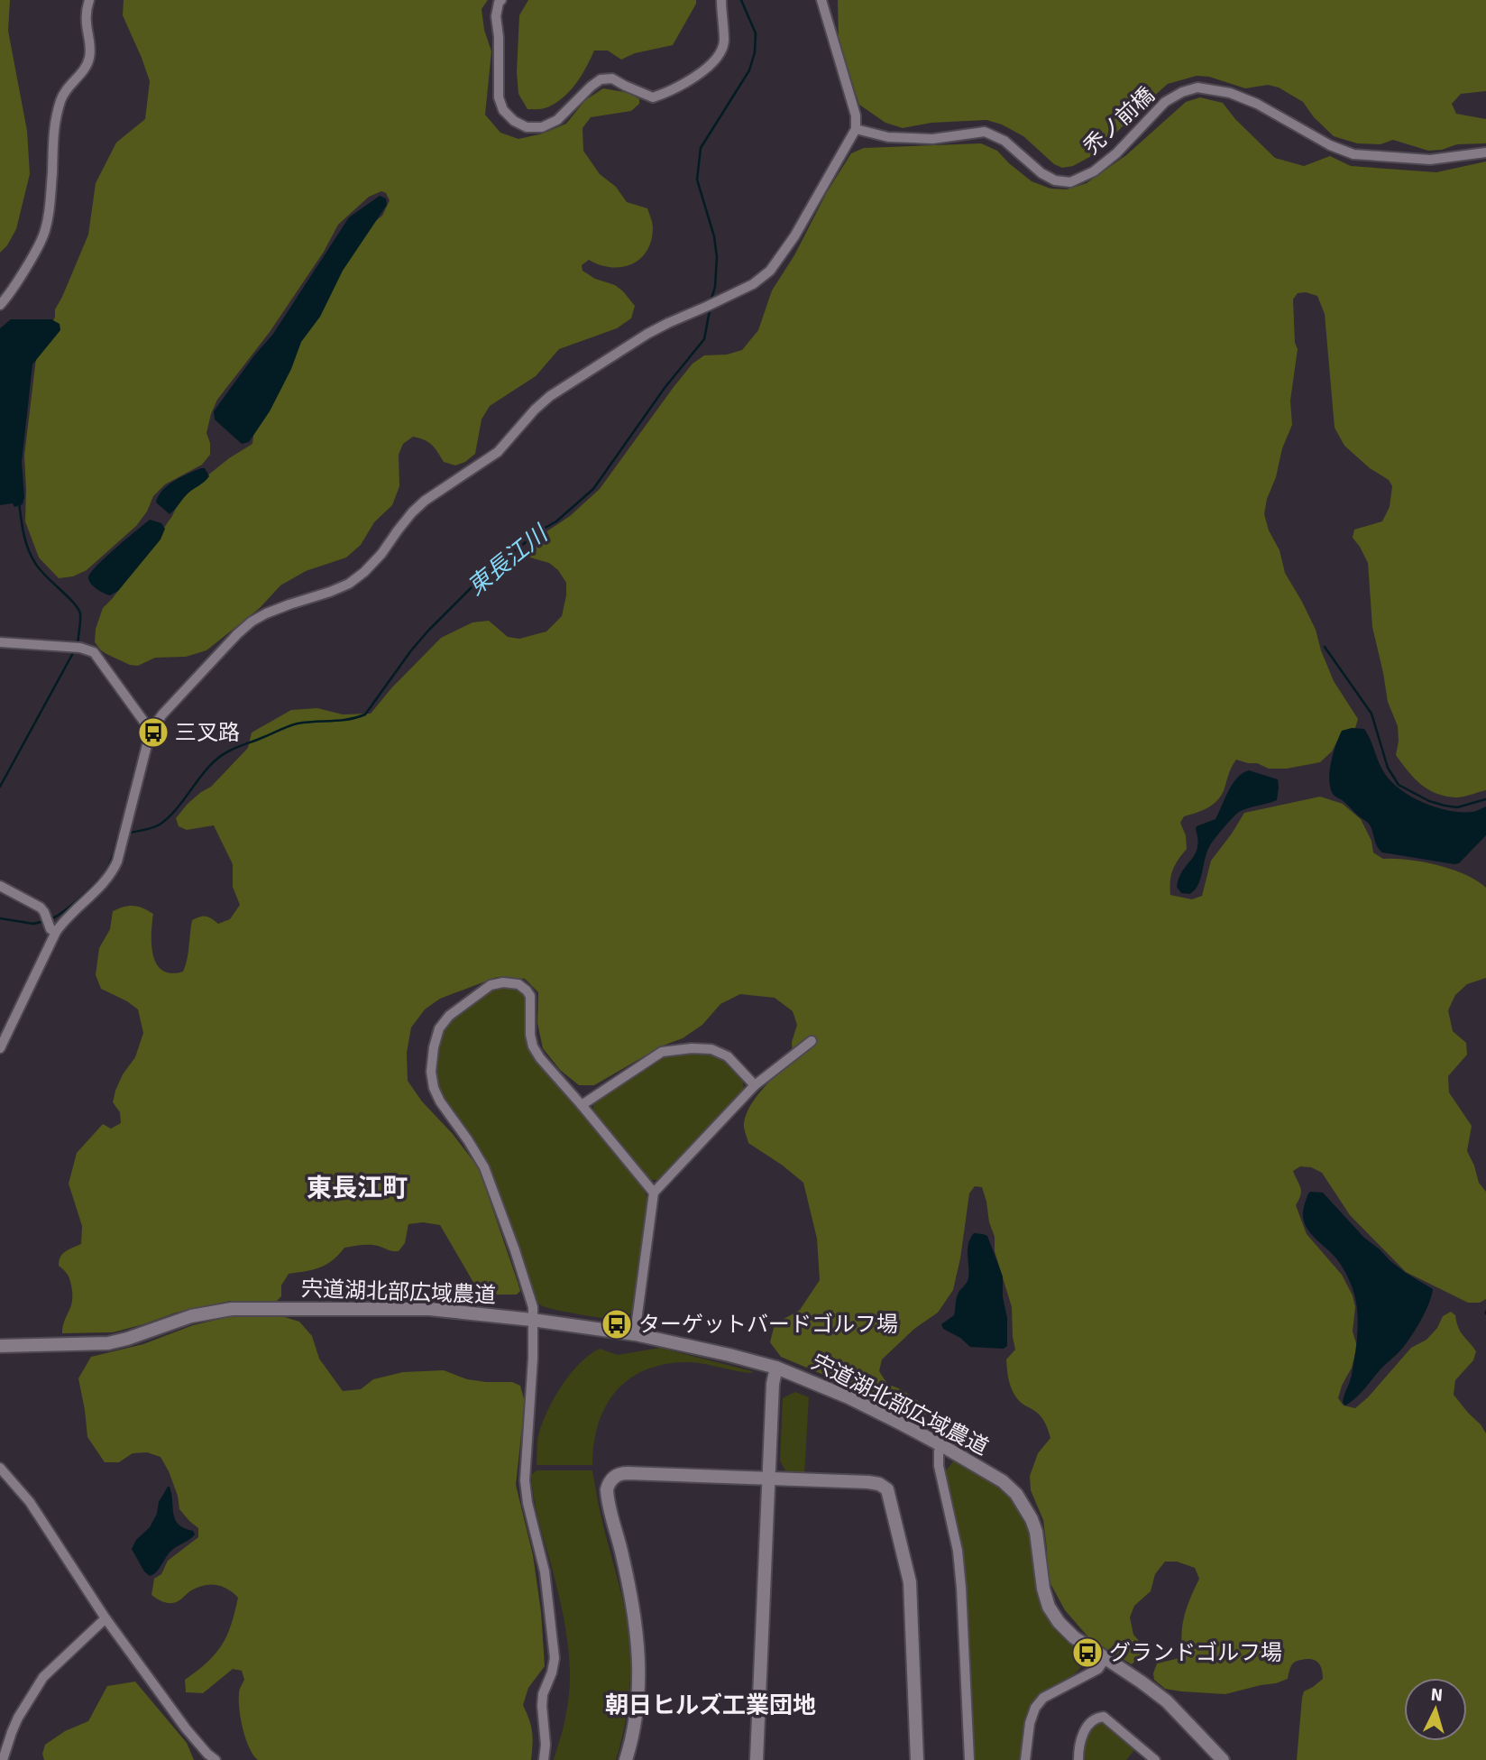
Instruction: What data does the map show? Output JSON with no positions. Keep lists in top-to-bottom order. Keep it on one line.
{"streets":{"street":["禿ノ前橋","宍道湖北部広域農道"]},"districts":["東長江町","朝日ヒルズ工業団地"],"water":["東長江川"],"places":{"bus stop":["三叉路","ターゲットバードゴルフ場","グランドゴルフ場"]},"north":"top"}
